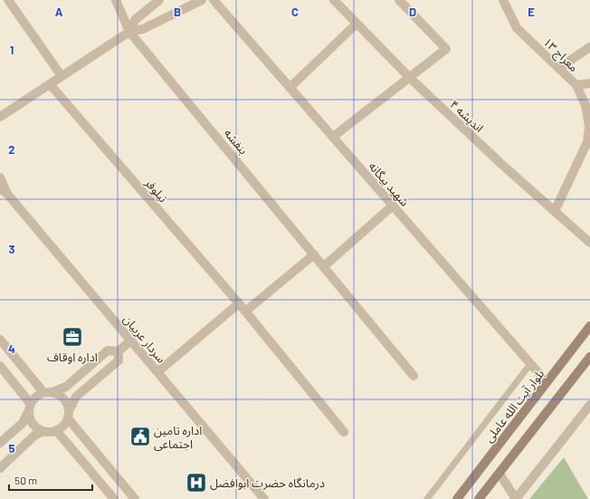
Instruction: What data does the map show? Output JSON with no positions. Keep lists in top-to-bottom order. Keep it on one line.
{"streets":{"main road":["بلوار آیت‌ الله عاملی"],"street":["معراج ۱۳","اندیشه ۴","بنفشه","شهید بیگانه","نیلوفر","سردار عربیان"]},"crossings":[["معراج ۱۳","اندیشه ۴"],["شهید بیگانه","بلوار آیت‌ الله عاملی"]],"places":{"office":["اداره اوقاف"],"public building":["اداره تامین اجتماعی"],"hospital":["درمانگاه حضرت ابوافضل"]},"scale_bar":"50 m","grid":{"columns":["A","B","C","D","E"],"rows":["1","2","3","4","5"]}}
